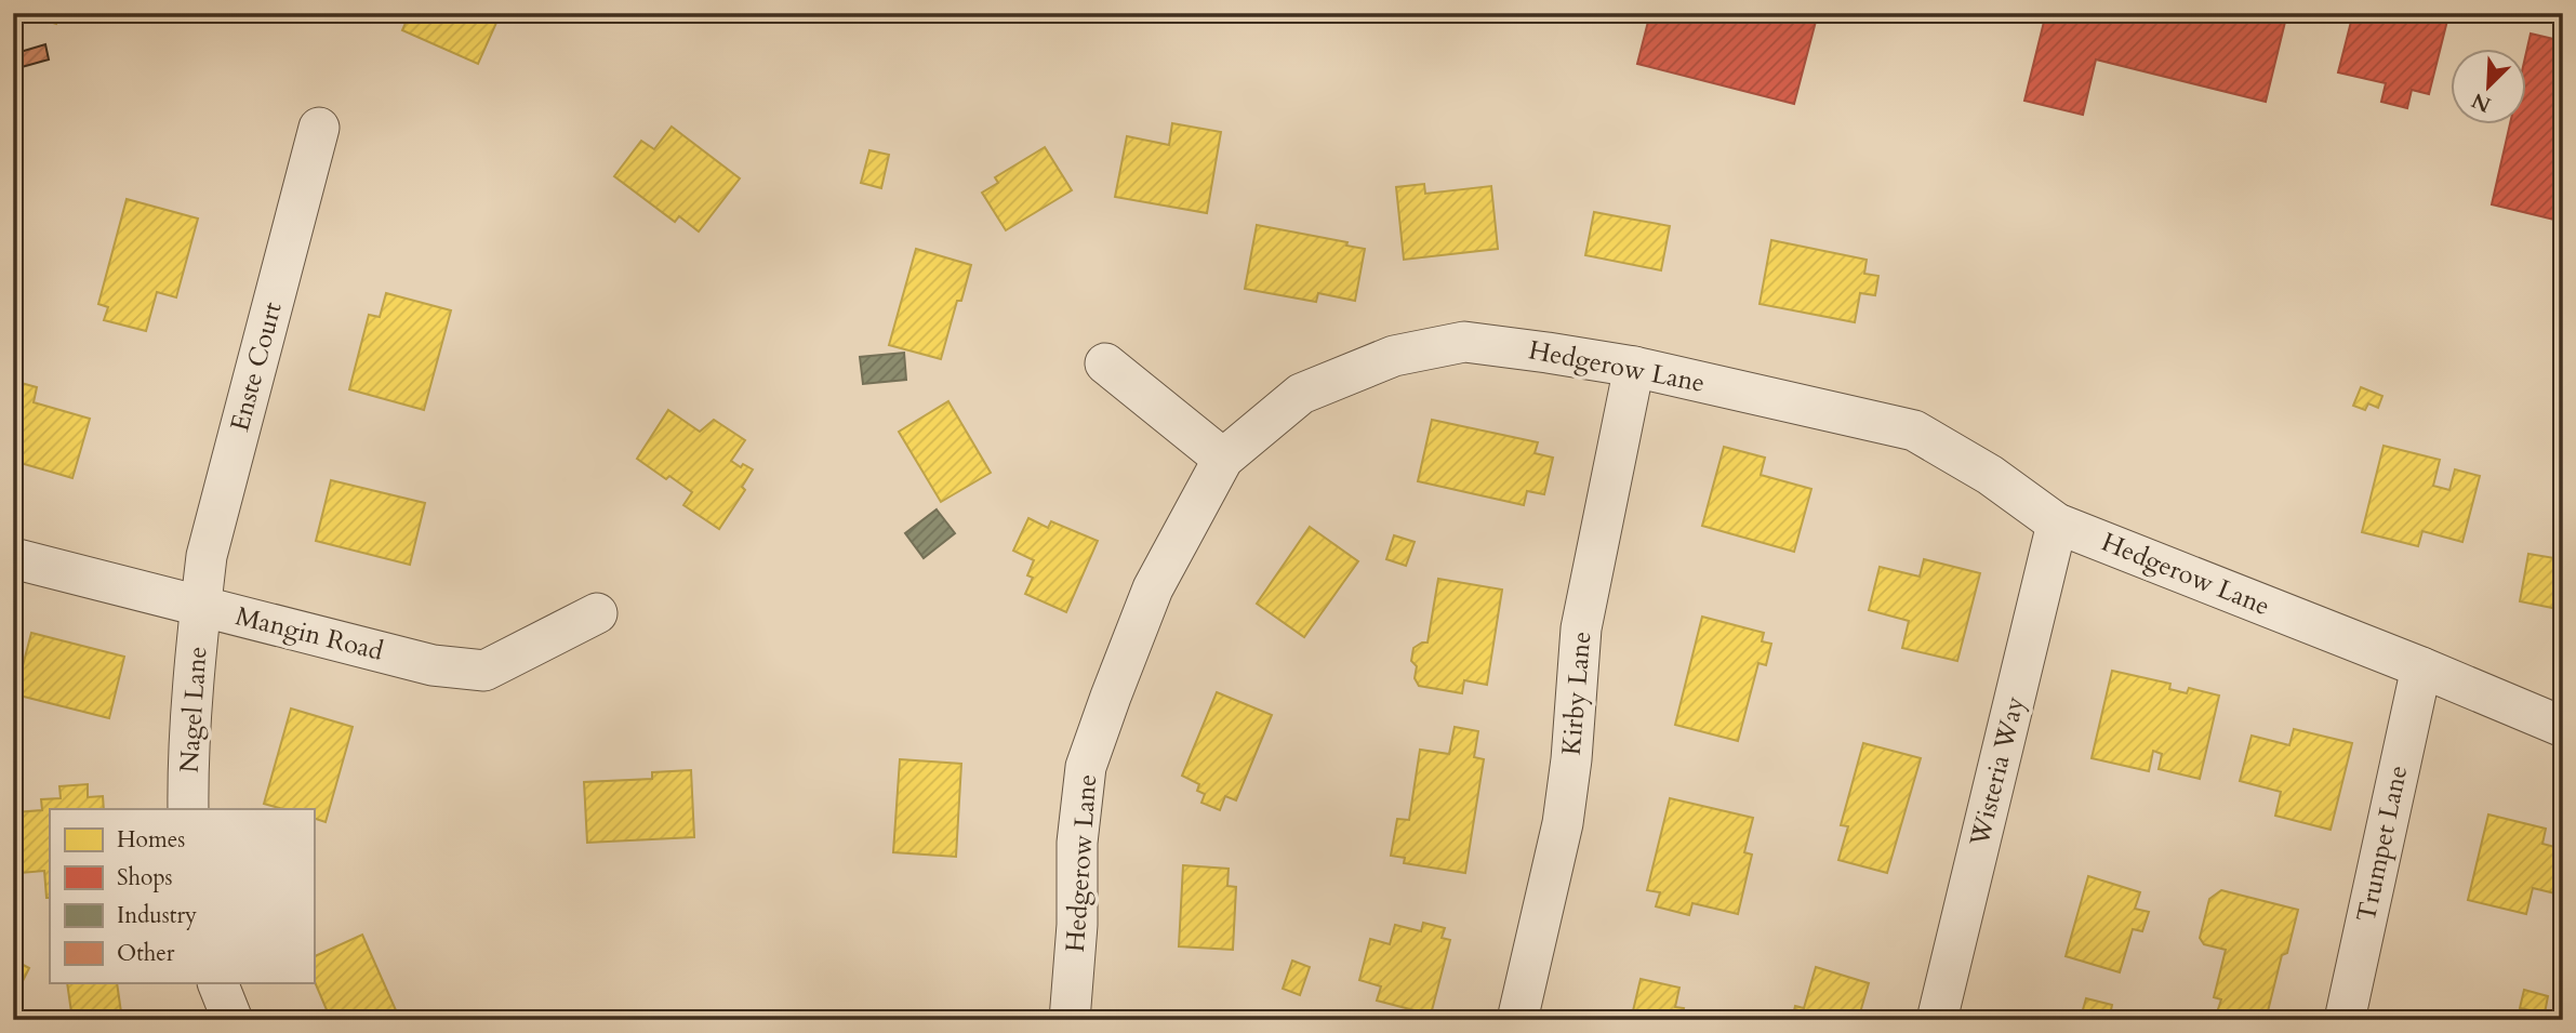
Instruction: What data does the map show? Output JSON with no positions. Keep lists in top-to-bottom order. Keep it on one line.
{"streets":{"street":["Enste Court","Hedgerow Lane","Mangin Road","Kirby Lane","Nagel Lane","Wisteria Way","Trumpet Lane"]},"crossings":[["Enste Court","Mangin Road"],["Enste Court","Nagel Lane"],["Hedgerow Lane","Kirby Lane"],["Hedgerow Lane","Wisteria Way"],["Hedgerow Lane","Trumpet Lane"],["Mangin Road","Nagel Lane"]],"legend":["Homes","Shops","Industry","Other"],"north":"bottom left"}
